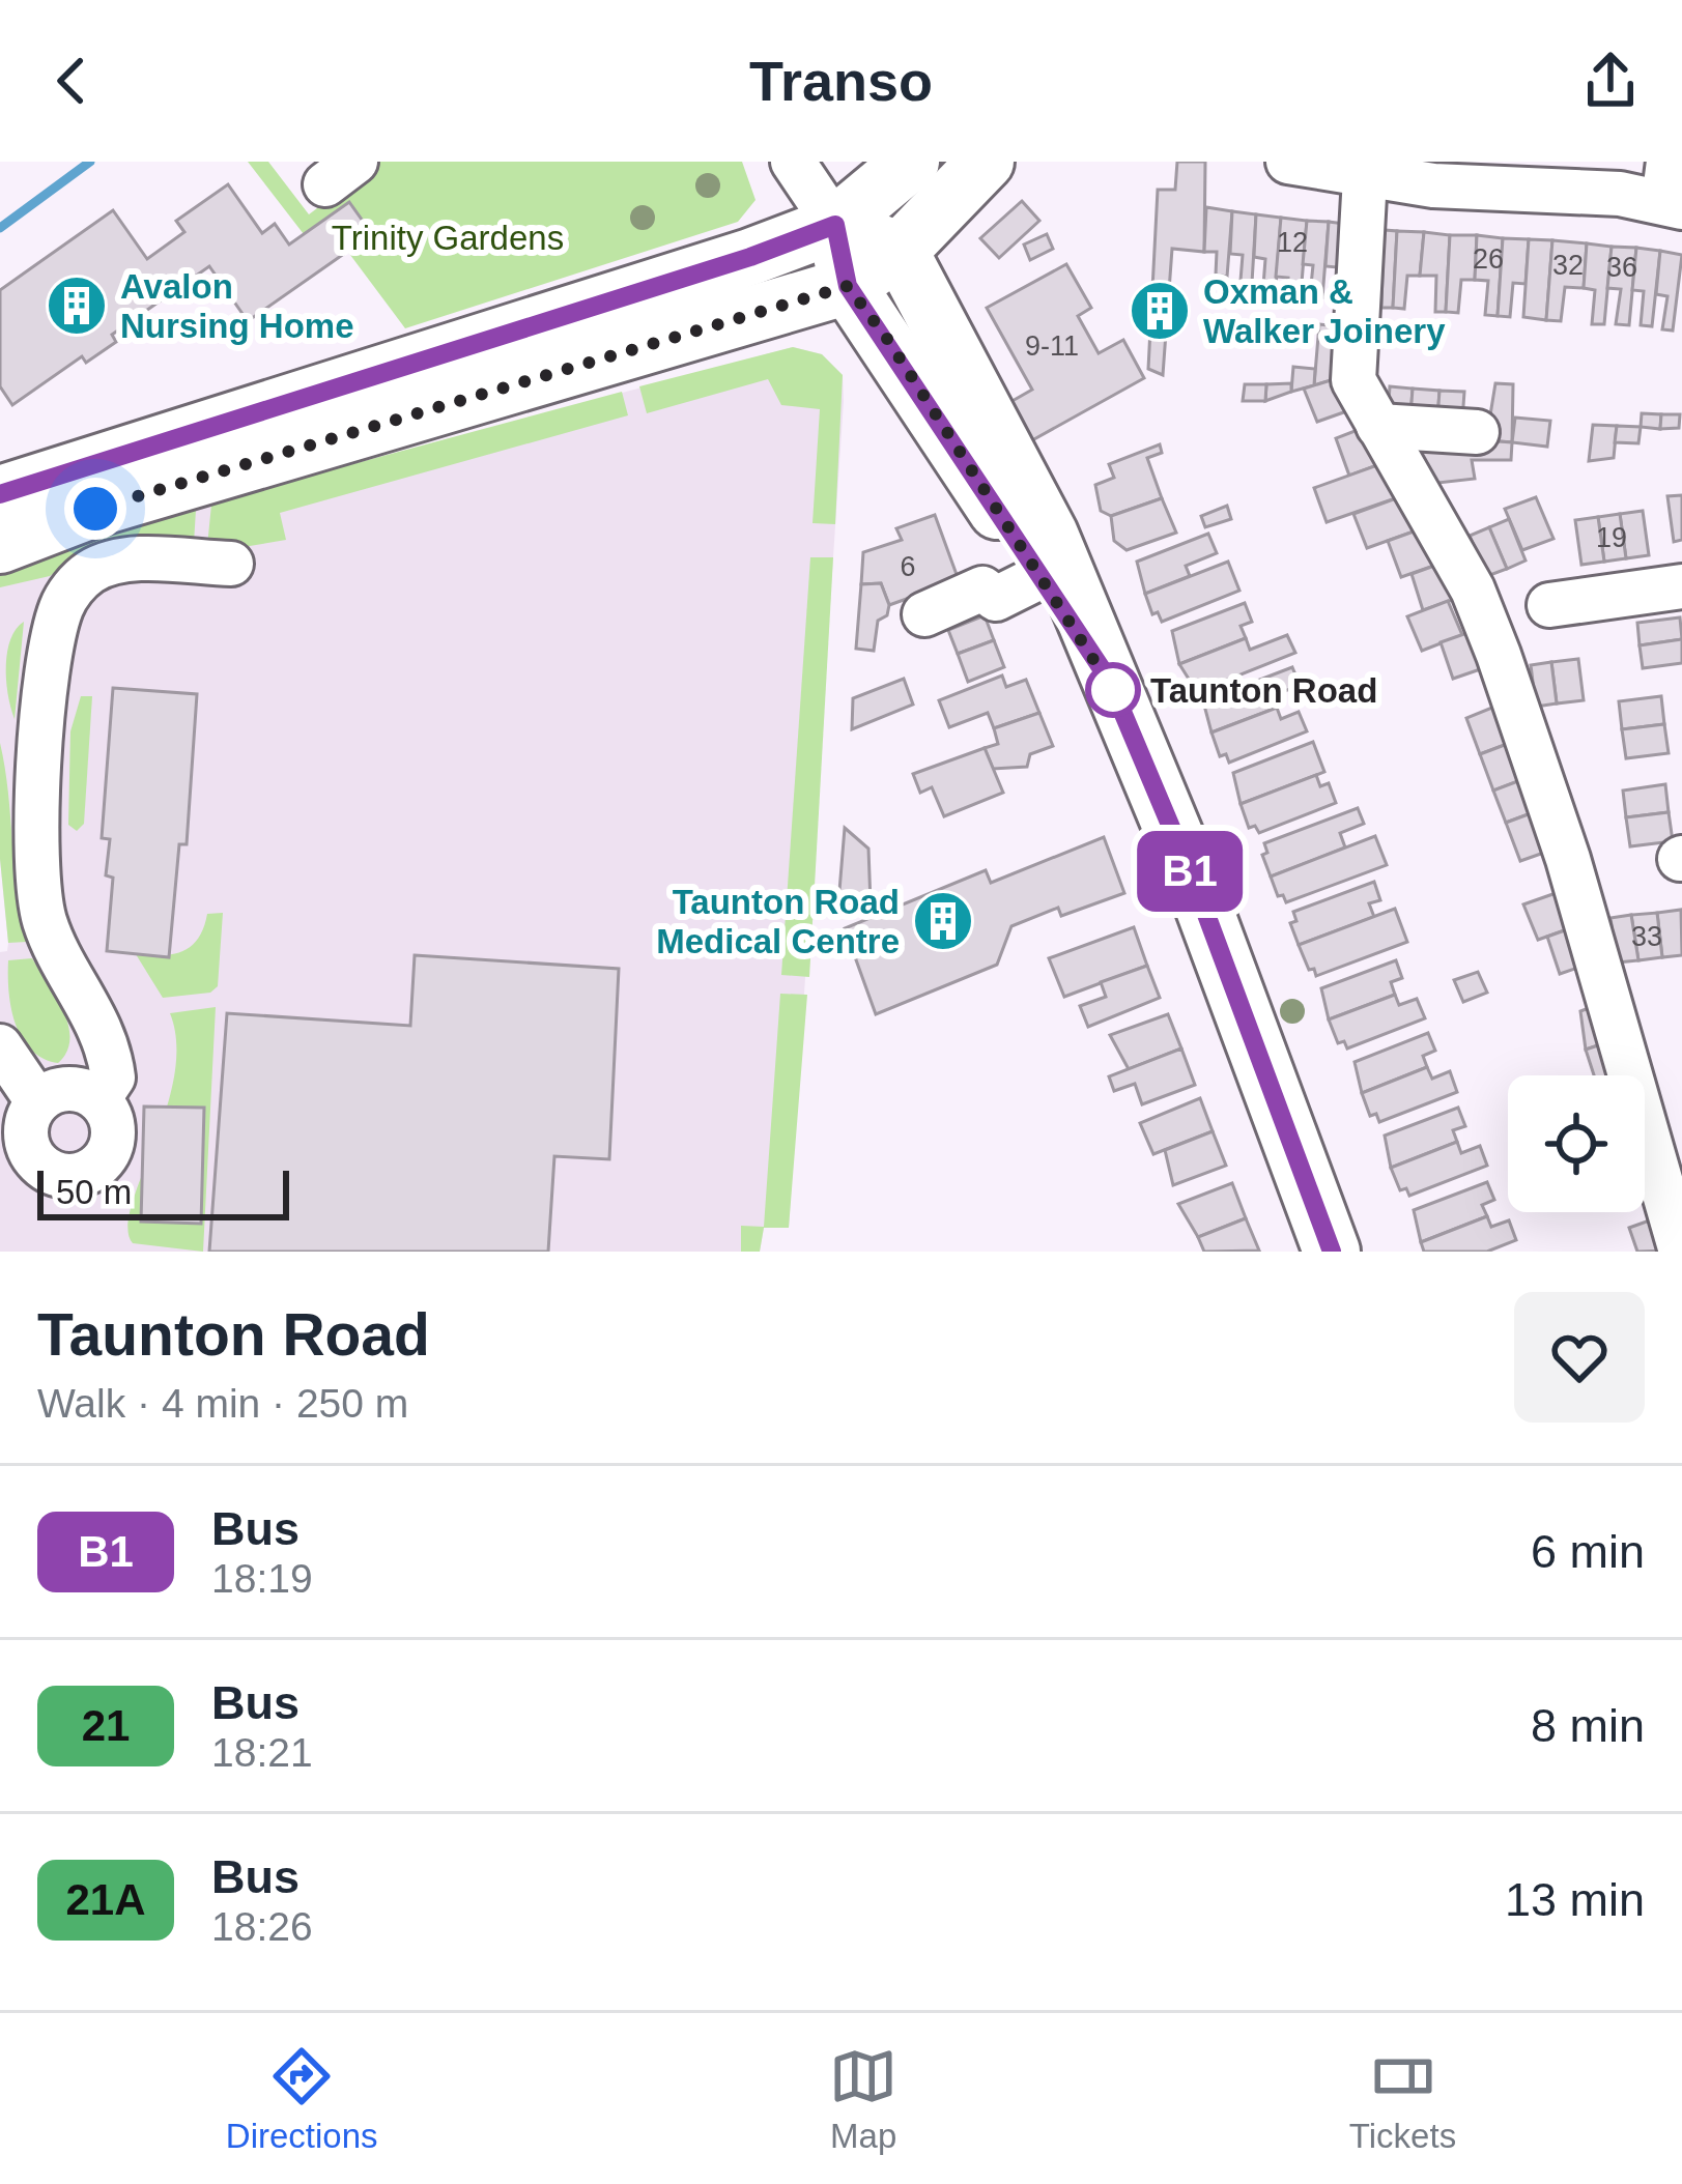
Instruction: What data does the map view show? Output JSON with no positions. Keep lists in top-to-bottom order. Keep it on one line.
{"parks":["Trinity Gardens"],"places":{"building":["Avalon Nursing Home","Oxman & Walker Joinery","Taunton Road Medical Centre"],"other":["Taunton Road"]},"lines":["bus line B1"],"house_numbers":["12","26","32","36","9-11","19","6","33"],"scale_bar":"50 m","page":{"header":"Transo","on_map":"B1","scale":"50 m","heading":["Taunton Road","Walk · 4 min · 250 m"],"list":[{"mark":"B1","name":"Bus","note":"18:19","value":"6 min"},{"mark":"21","name":"Bus","note":"18:21","value":"8 min"},{"mark":"21A","name":"Bus","note":"18:26","value":"13 min"}],"tabs":["Directions","Map","Tickets"]}}
